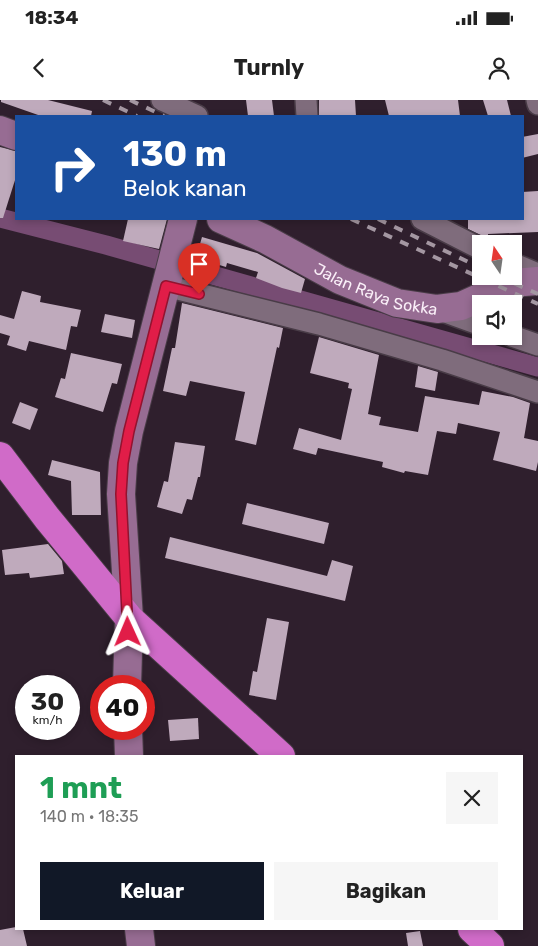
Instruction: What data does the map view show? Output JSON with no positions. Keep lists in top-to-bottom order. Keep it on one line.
{"streets":{"street":["Jalan Raya Sokka"]},"north":"top","page":{"status":"18:34","header":"Turnly","turn":["130 m","Belok kanan"],"speed":"30 km/h","limit":"40","heading":["1 mnt","140 m · 18:35"],"buttons":["Keluar","Bagikan"]}}
